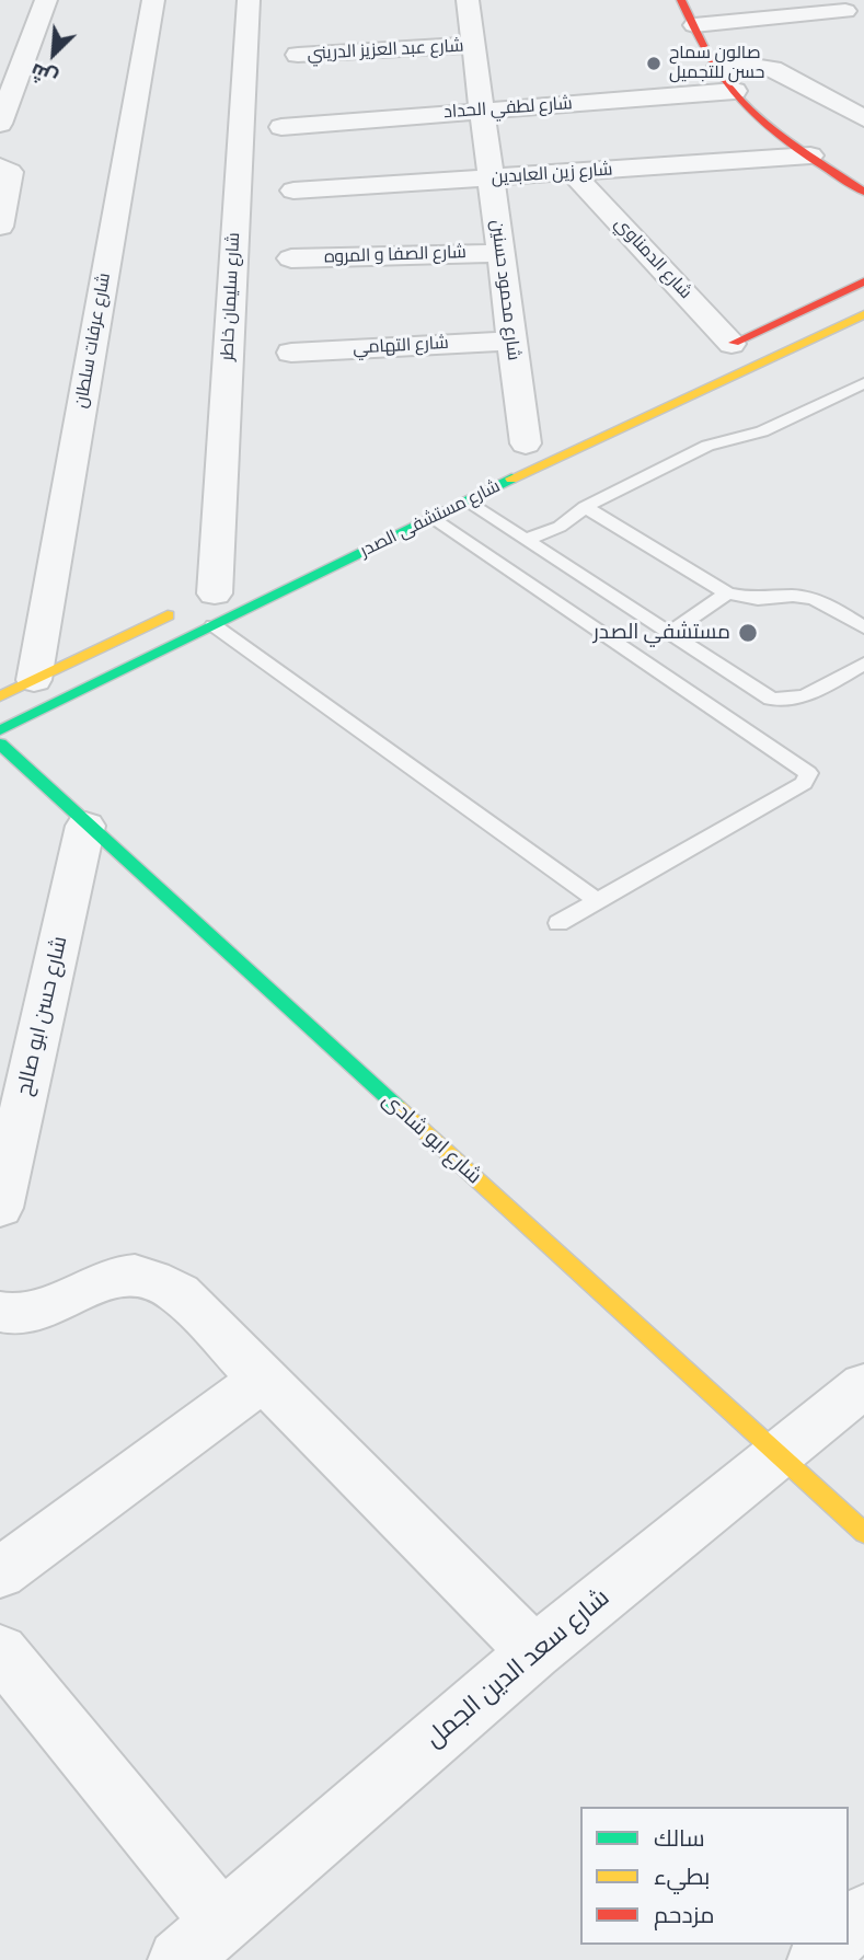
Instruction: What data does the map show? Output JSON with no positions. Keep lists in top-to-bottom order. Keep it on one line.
{"streets":{"main road":["شارع مستشفى الصدر","شارع ابو شادى"],"street":["شارع عبد العزيز الدريني","شارع لطفي الحداد","شارع زين العابدين","شارع الصفا و المروه","شارع الدمناوي","شارع محمود حسنين","شارع سليمان خاطر","شارع عرفات سلطان","شارع التهامي","شارع حسن ابو صالح","شارع سعد الدين الجمل"]},"crossings":[["شارع عبد العزيز الدريني","شارع محمود حسنين"],["شارع لطفي الحداد","شارع محمود حسنين"],["شارع زين العابدين","شارع الدمناوي"],["شارع زين العابدين","شارع محمود حسنين"],["شارع الصفا و المروه","شارع محمود حسنين"],["شارع محمود حسنين","شارع التهامي"],["شارع حسن ابو صالح","شارع ابو شادى"],["شارع ابو شادى","شارع سعد الدين الجمل"]],"places":["صالون سماح حسن للتجميل","مستشفي الصدر"],"legend":["سالك","بطيء","مزدحم"],"north":"bottom left"}
